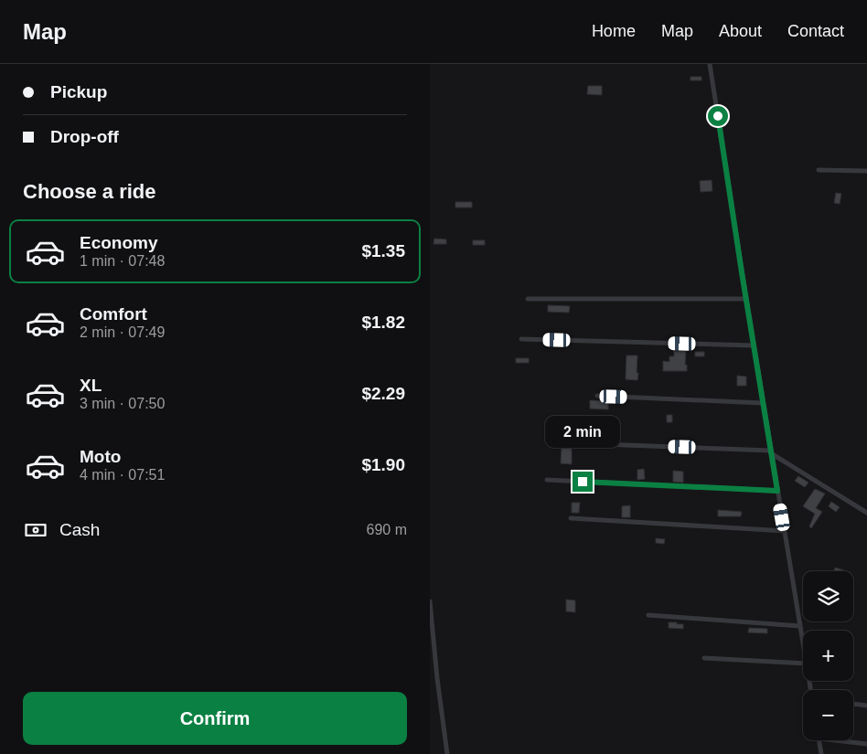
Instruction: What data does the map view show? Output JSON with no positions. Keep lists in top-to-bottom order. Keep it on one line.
{"page":{"header":"Map","nav":["Home","Map","About","Contact"],"banner":["Pickup","Drop-off"],"heading":"Choose a ride","list":[{"name":"Economy","note":"1 min · 07:48","value":"$1.35"},{"name":"Comfort","note":"2 min · 07:49","value":"$1.82"},{"name":"XL","note":"3 min · 07:50","value":"$2.29"},{"name":"Moto","note":"4 min · 07:51","value":"$1.90"}],"bubble":"2 min","pay":["Cash","690 m"],"map_buttons":["+","−"],"buttons":"Confirm"}}
